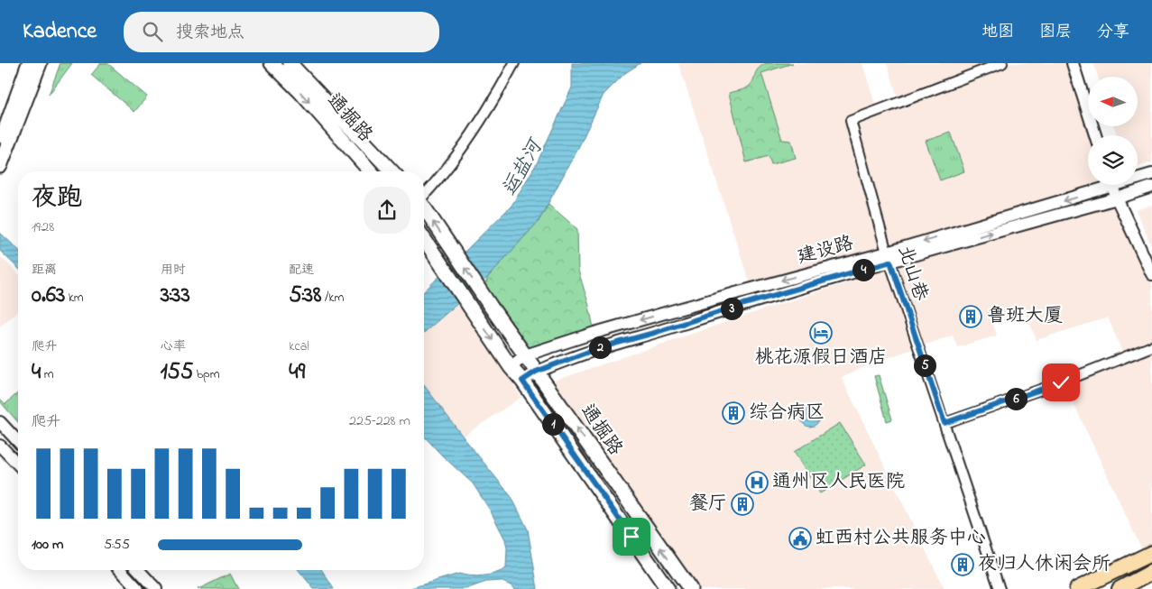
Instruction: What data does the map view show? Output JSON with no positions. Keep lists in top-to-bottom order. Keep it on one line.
{"streets":{"main road":["通掘路"],"street":["建设路","北山巷"]},"crossings":[["通掘路","建设路"],["建设路","北山巷"]],"water":["运盐河"],"places":{"building":["鲁班大厦","综合病区","餐厅","夜归人休闲会所"],"hotel":["桃花源假日酒店"],"hospital":["通州区人民医院"],"public building":["虹西村公共服务中心"]},"north":"left","page":{"header":"Kadence","search":"搜索地点","nav":["地图","图层","分享"],"heading":["夜跑","19:28"],"stats":[["距离","0.63 km"],["用时","3:33"],["配速","5:38 /km"],["爬升","4 m"],["心率","155 bpm"],["kcal","49"]],"pins":["4","3","2","5","6","1"],"chart":["爬升","225–228 m"],"list":[{"name":"100 m","note":"5:55"}]}}
